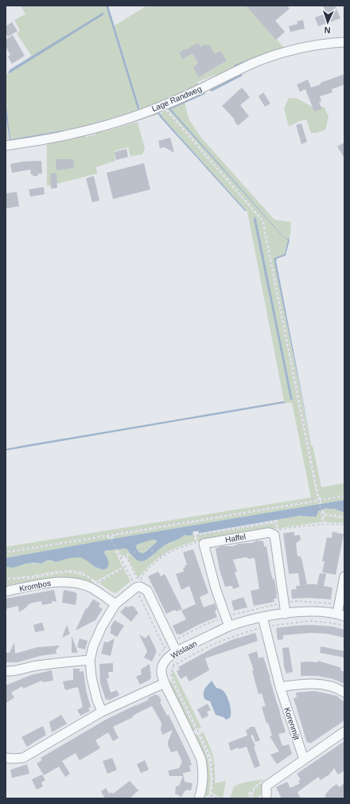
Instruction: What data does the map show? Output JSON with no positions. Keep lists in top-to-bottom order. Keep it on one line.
{"streets":{"street":["Lage Randweg","Haffel","Krombos","Wislaan","Korenmijt"]},"crossings":[["Haffel","Wislaan"],["Wislaan","Korenmijt"]],"north":"bottom"}
